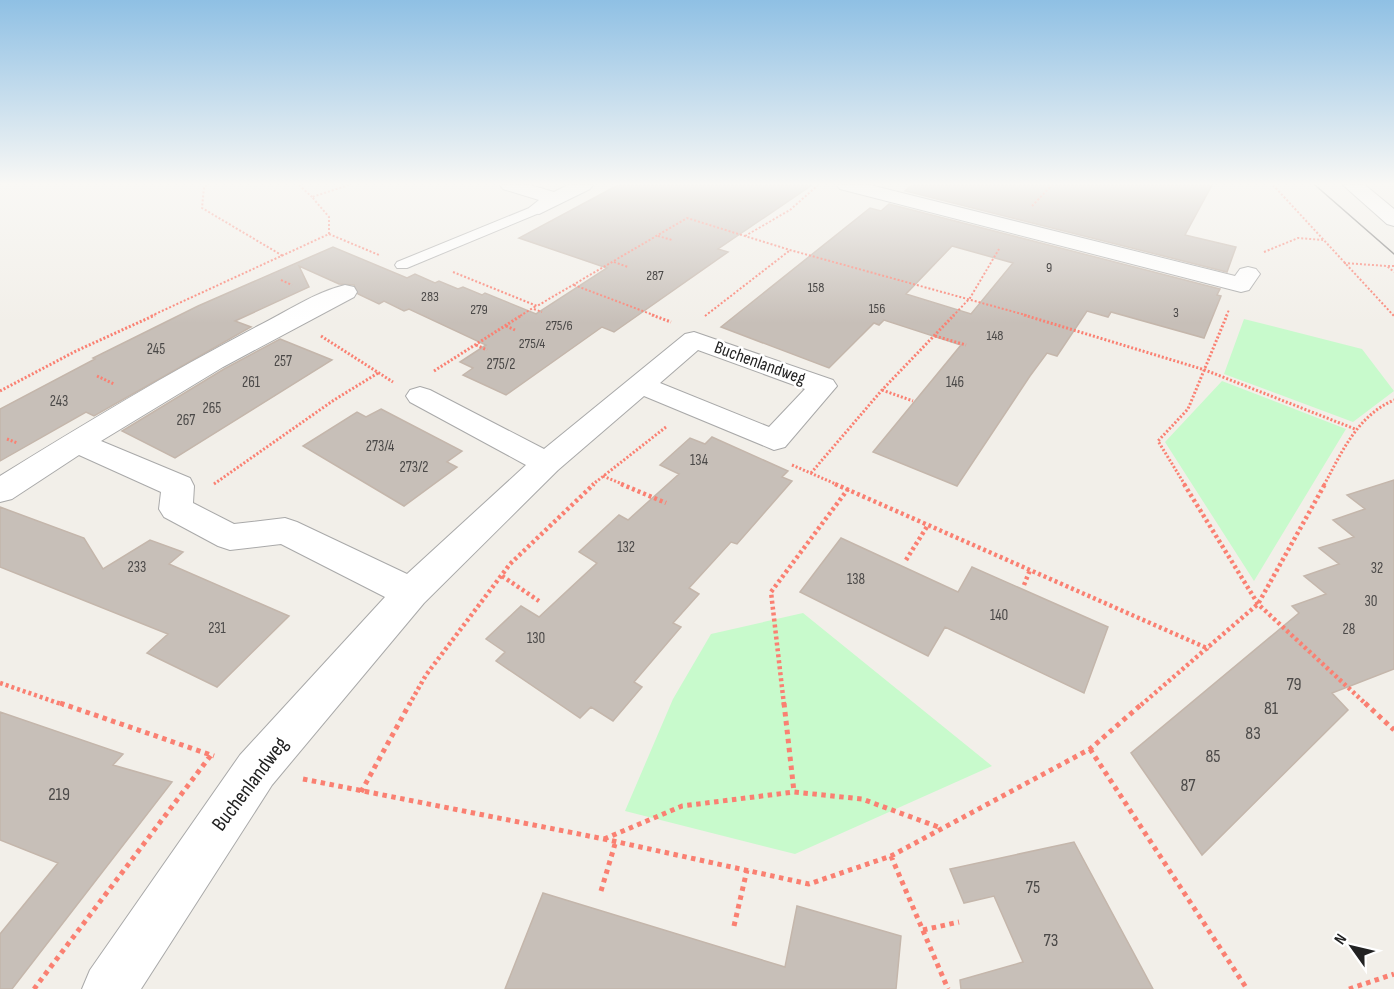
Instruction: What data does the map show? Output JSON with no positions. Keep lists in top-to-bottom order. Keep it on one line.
{"streets":{"street":["Buchenlandweg"]},"house_numbers":["9","287","158","283","156","279","3","275/6","148","275/4","245","257","275/2","261","146","243","265","267","273/4","134","273/2","132","233","32","138","30","140","231","28","130","79","81","83","85","87","219","75","73"],"north":"top left"}
